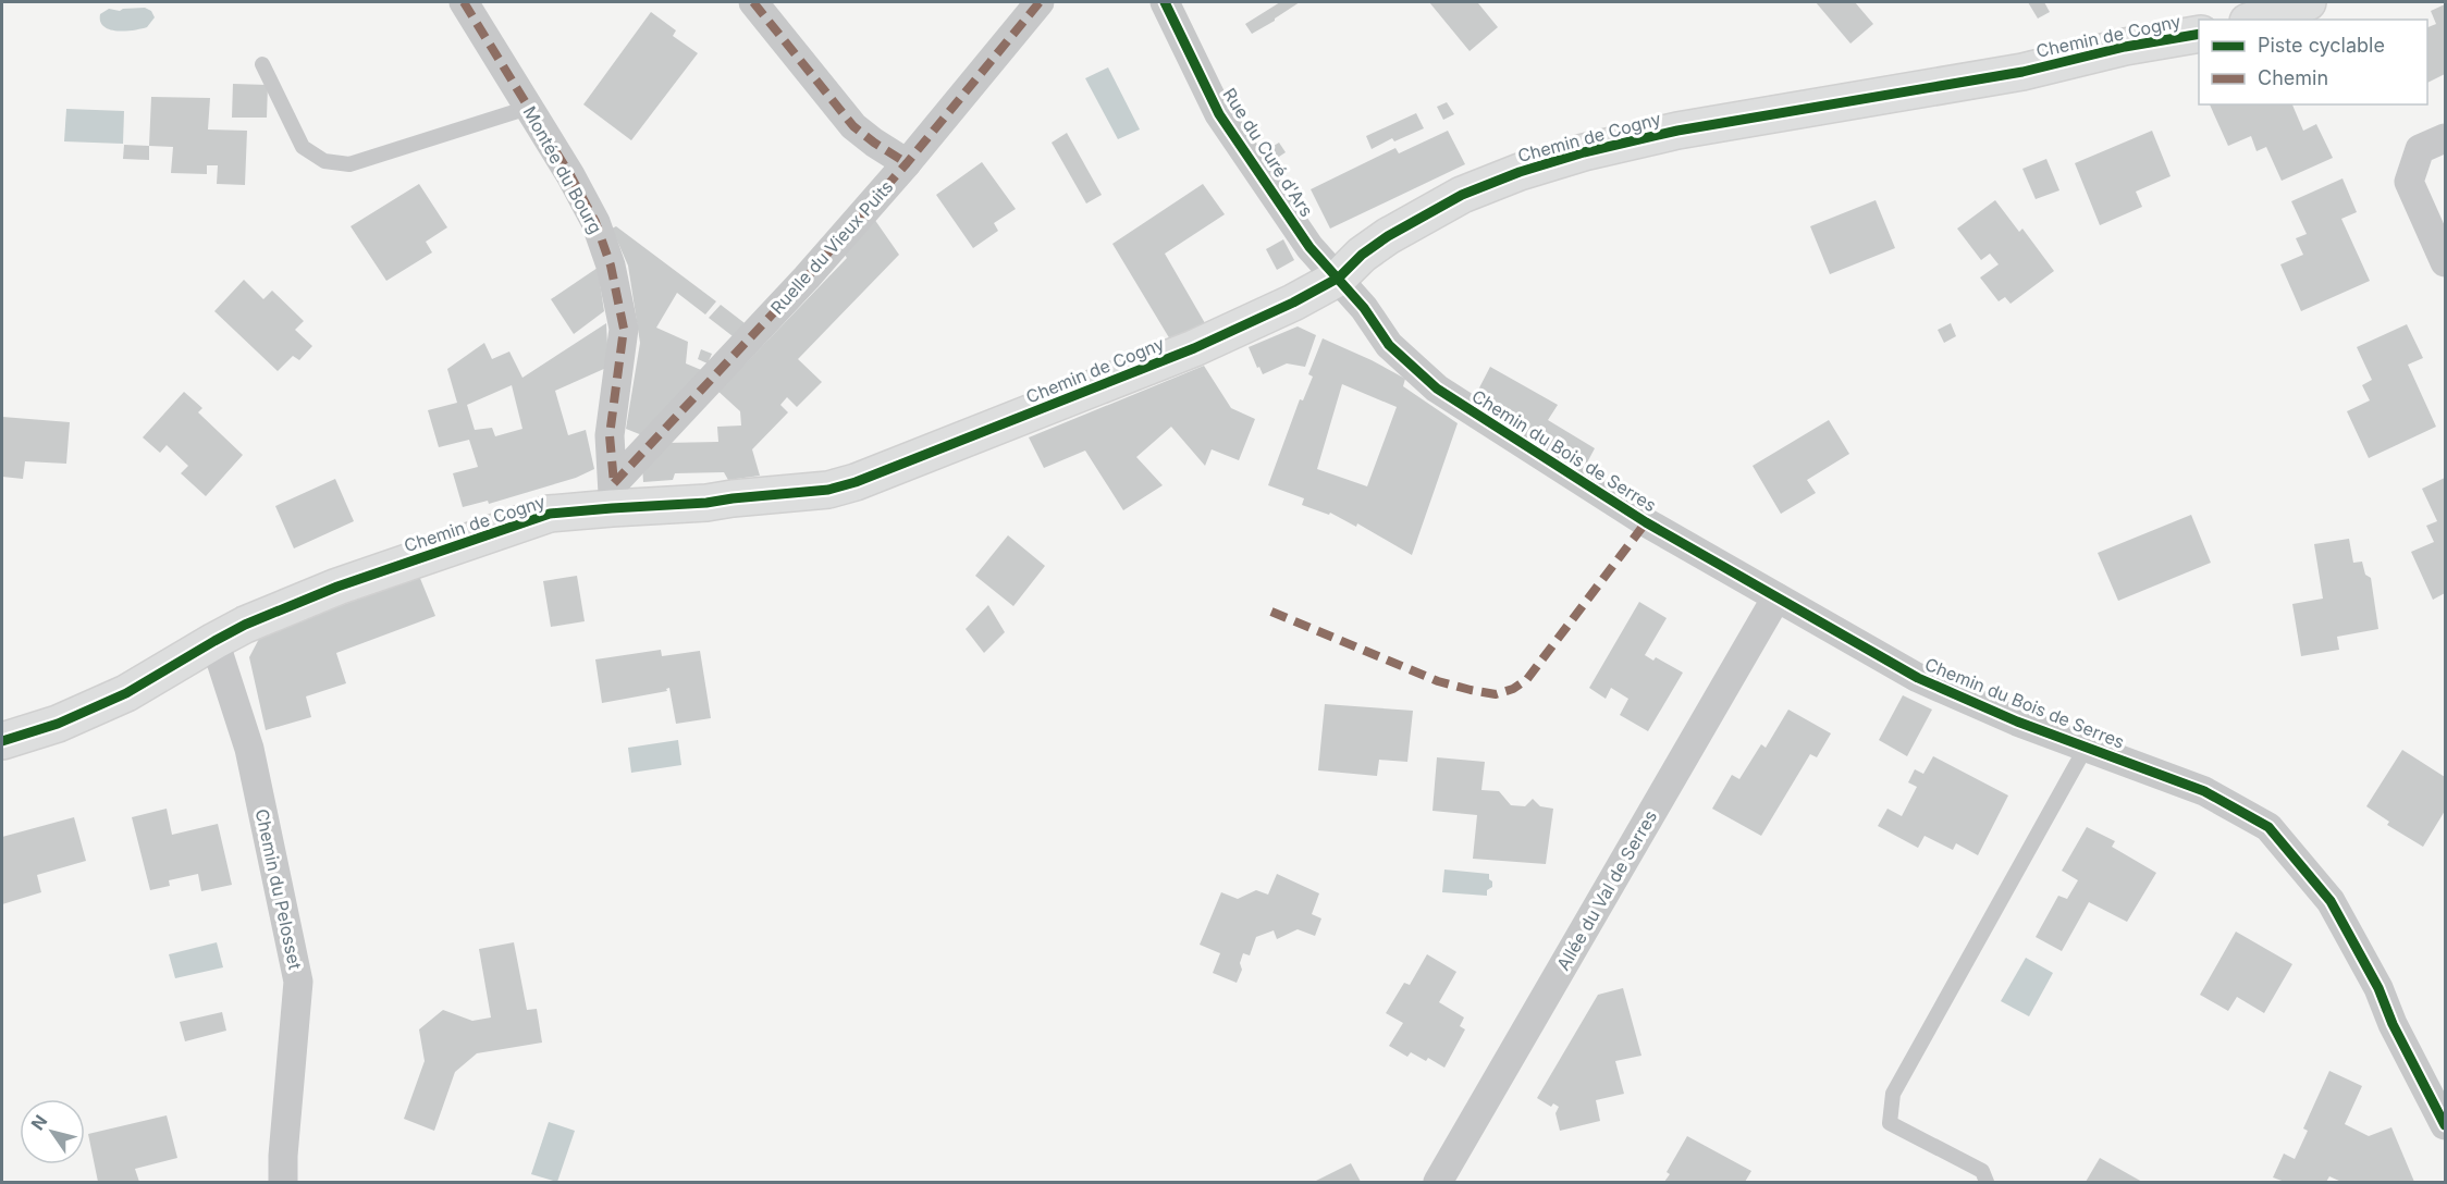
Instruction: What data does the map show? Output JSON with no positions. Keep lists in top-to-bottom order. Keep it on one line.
{"streets":{"street":["Chemin de Cogny","Rue du Curé d'Ars","Montée du Bourg","Ruelle du Vieux Puits","Chemin du Bois de Serres","Chemin du Pelosset","Allée du Val de Serres"]},"crossings":[["Chemin de Cogny","Rue du Curé d'Ars"],["Chemin de Cogny","Montée du Bourg"],["Chemin de Cogny","Ruelle du Vieux Puits"],["Chemin de Cogny","Chemin du Bois de Serres"],["Chemin de Cogny","Chemin du Pelosset"],["Rue du Curé d'Ars","Chemin du Bois de Serres"],["Montée du Bourg","Ruelle du Vieux Puits"],["Chemin du Bois de Serres","Allée du Val de Serres"]],"legend":["Piste cyclable","Chemin"],"north":"top left"}
